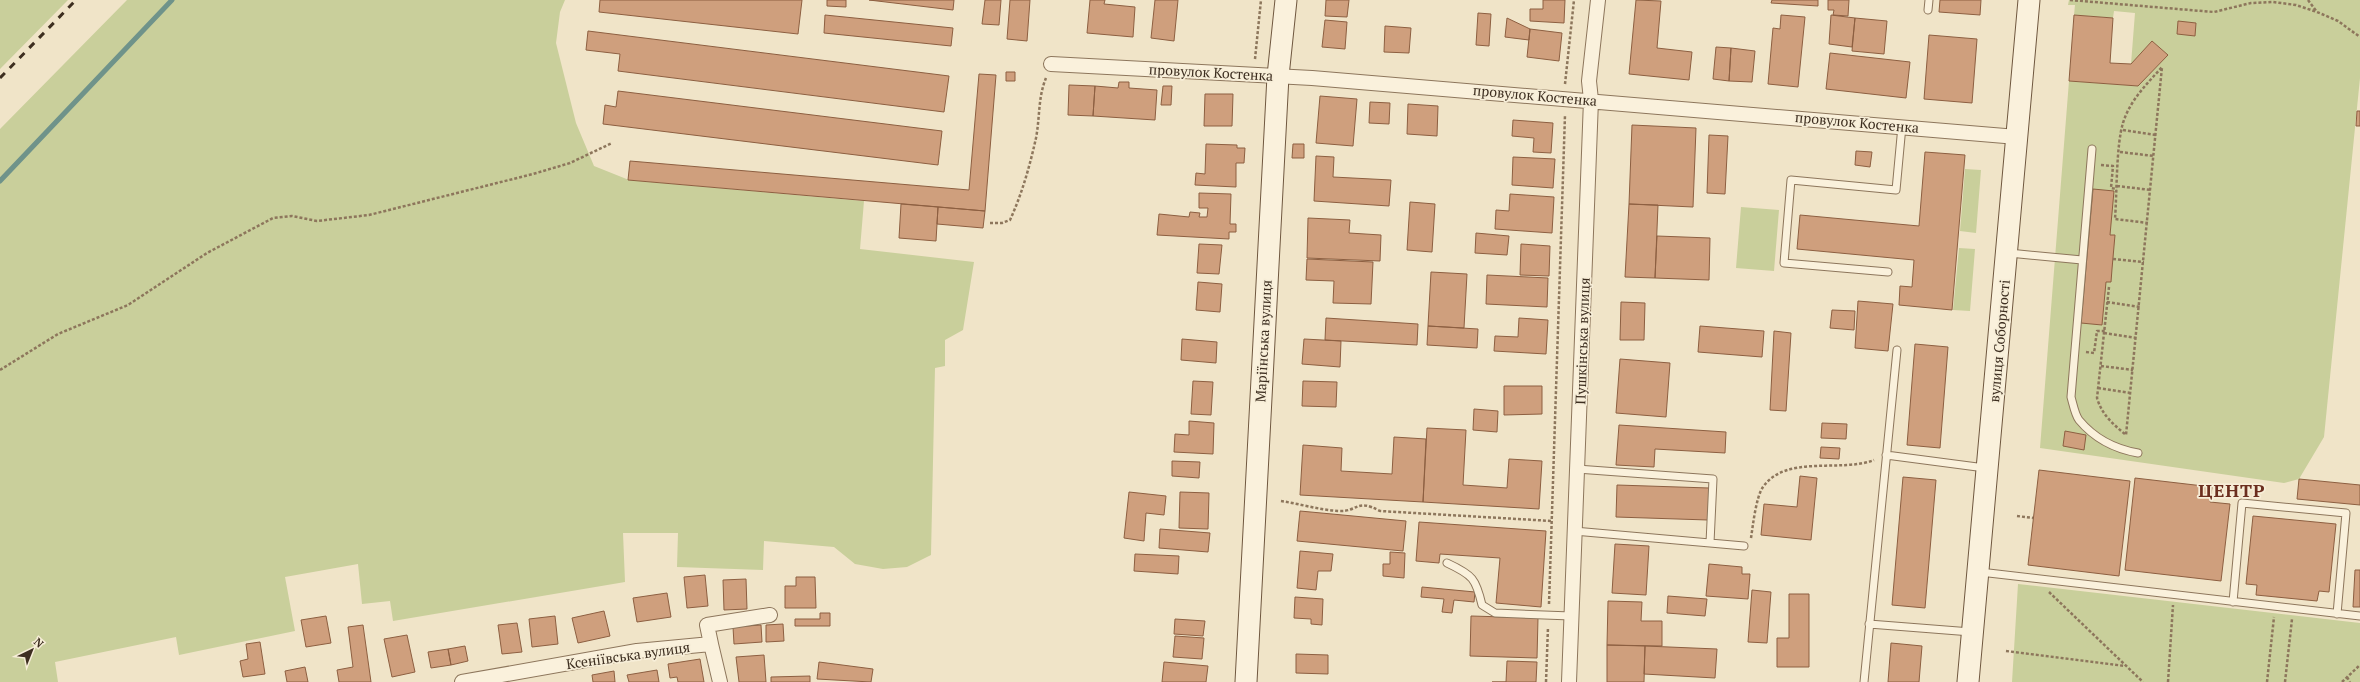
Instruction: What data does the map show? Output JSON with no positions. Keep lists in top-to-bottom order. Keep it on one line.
{"streets":{"main road":["Маріїнська вулиця","вулиця Соборності"],"street":["провулок Костенка","Пушкінська вулиця","Ксеніївська вулиця"]},"crossings":[["провулок Костенка","Маріїнська вулиця"],["провулок Костенка","Пушкінська вулиця"],["провулок Костенка","вулиця Соборності"]],"districts":["ЦЕНТР"],"north":"top right"}
